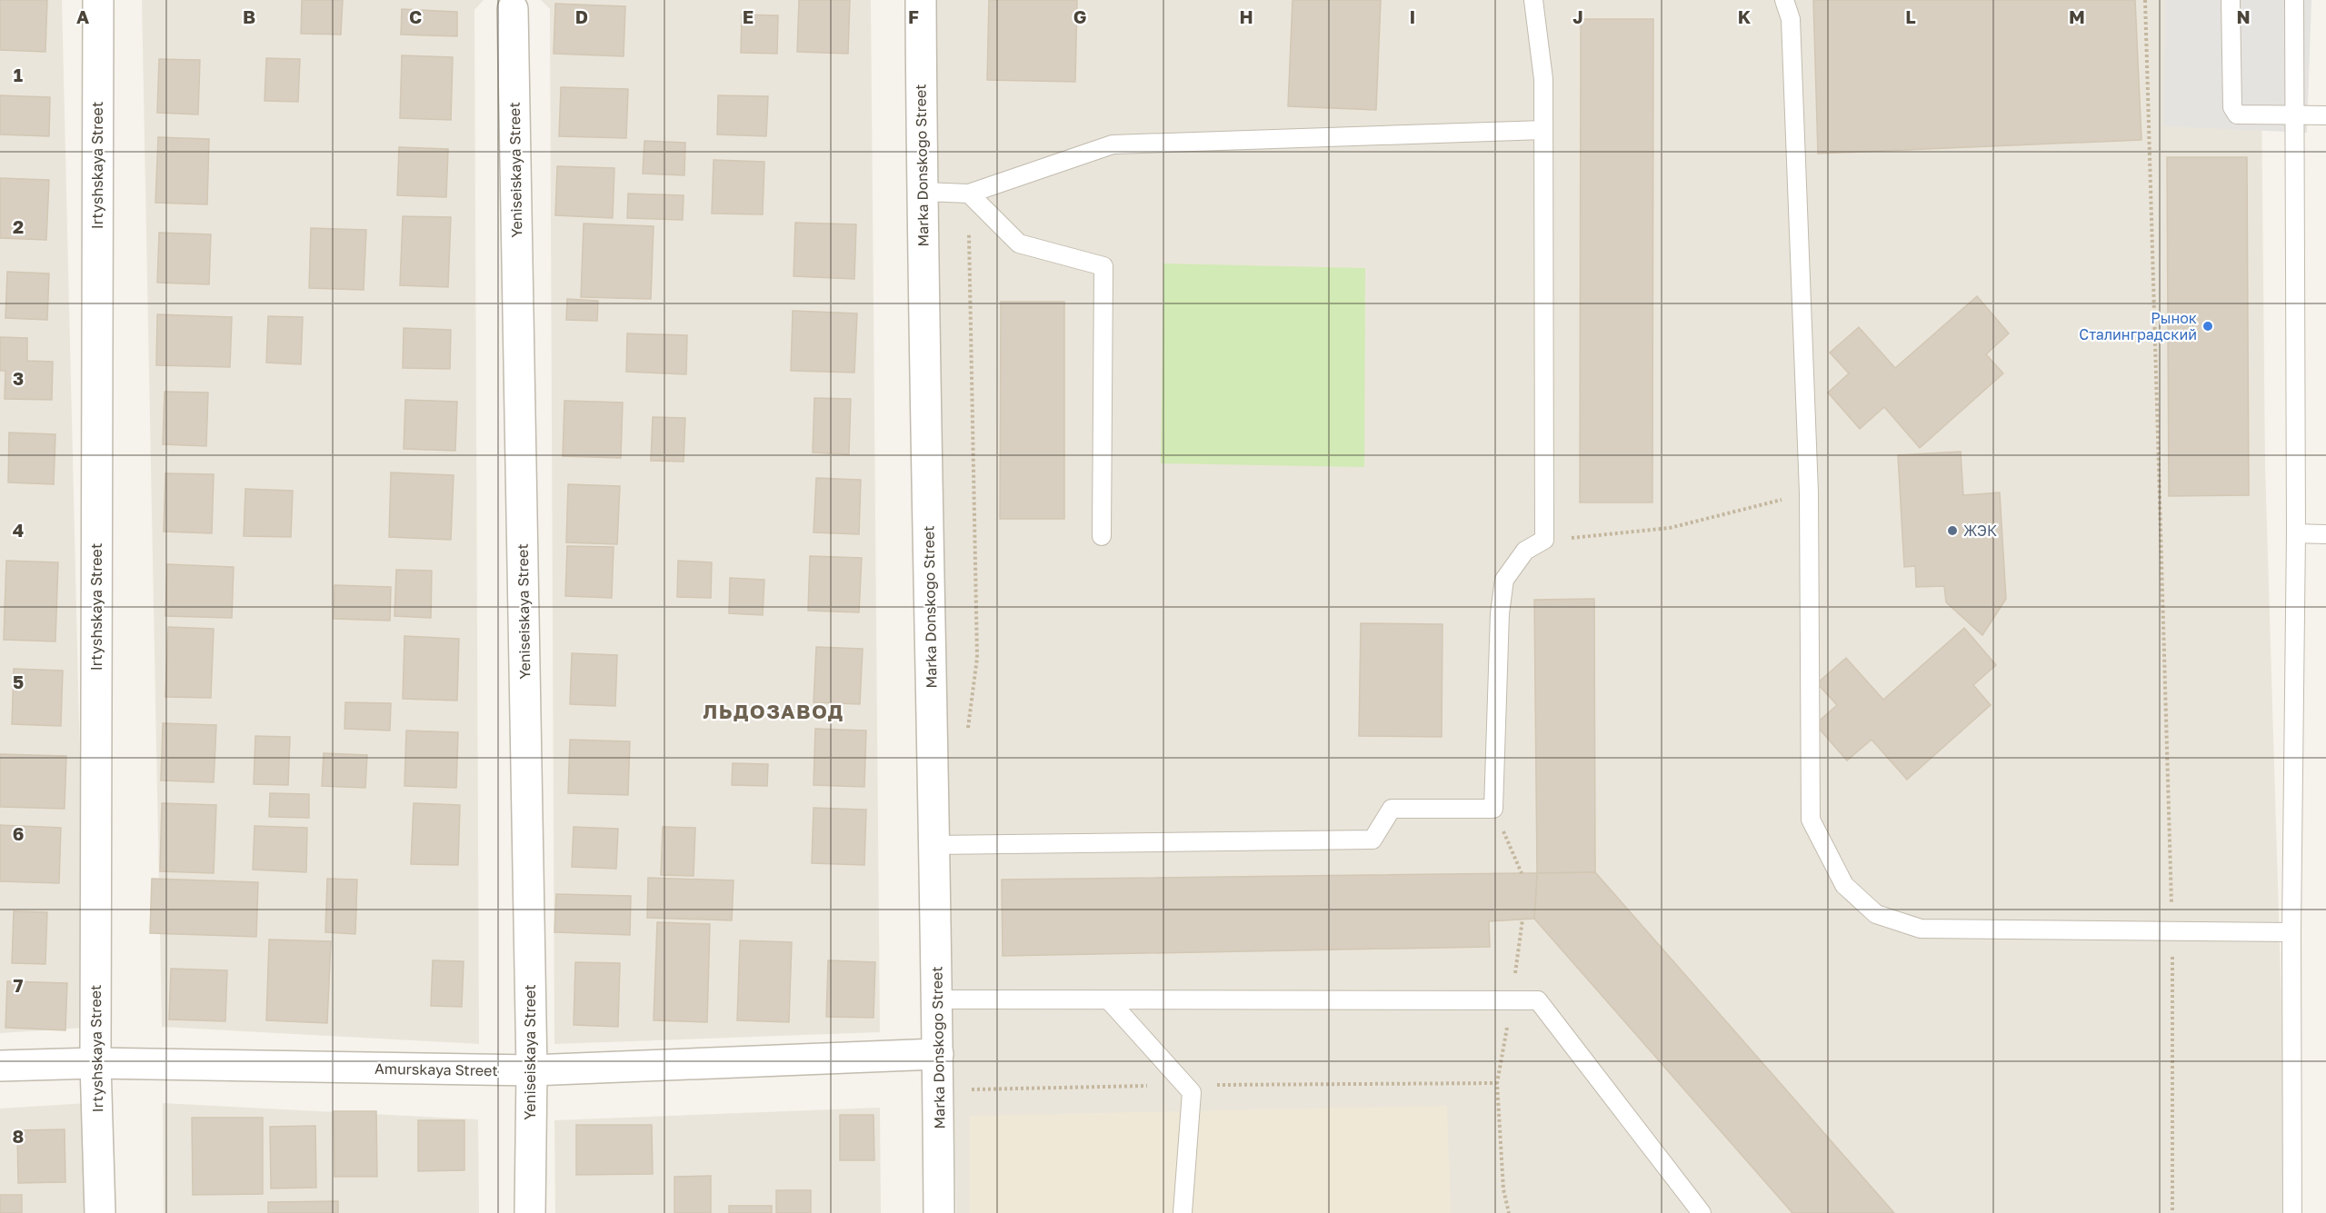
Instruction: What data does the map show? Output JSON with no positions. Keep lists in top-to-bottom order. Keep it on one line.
{"streets":{"street":["Irtyshskaya Street","Marka Donskogo Street","Yeniseiskaya Street","Amurskaya Street"]},"crossings":[["Irtyshskaya Street","Amurskaya Street"],["Marka Donskogo Street","Amurskaya Street"],["Yeniseiskaya Street","Amurskaya Street"]],"districts":["ЛЬДОЗАВОД"],"places":["Рынок Сталинградский","ЖЭК"],"grid":{"columns":["A","B","C","D","E","F","G","H","I","J","K","L","M","N"],"rows":["1","2","3","4","5","6","7","8"]}}
